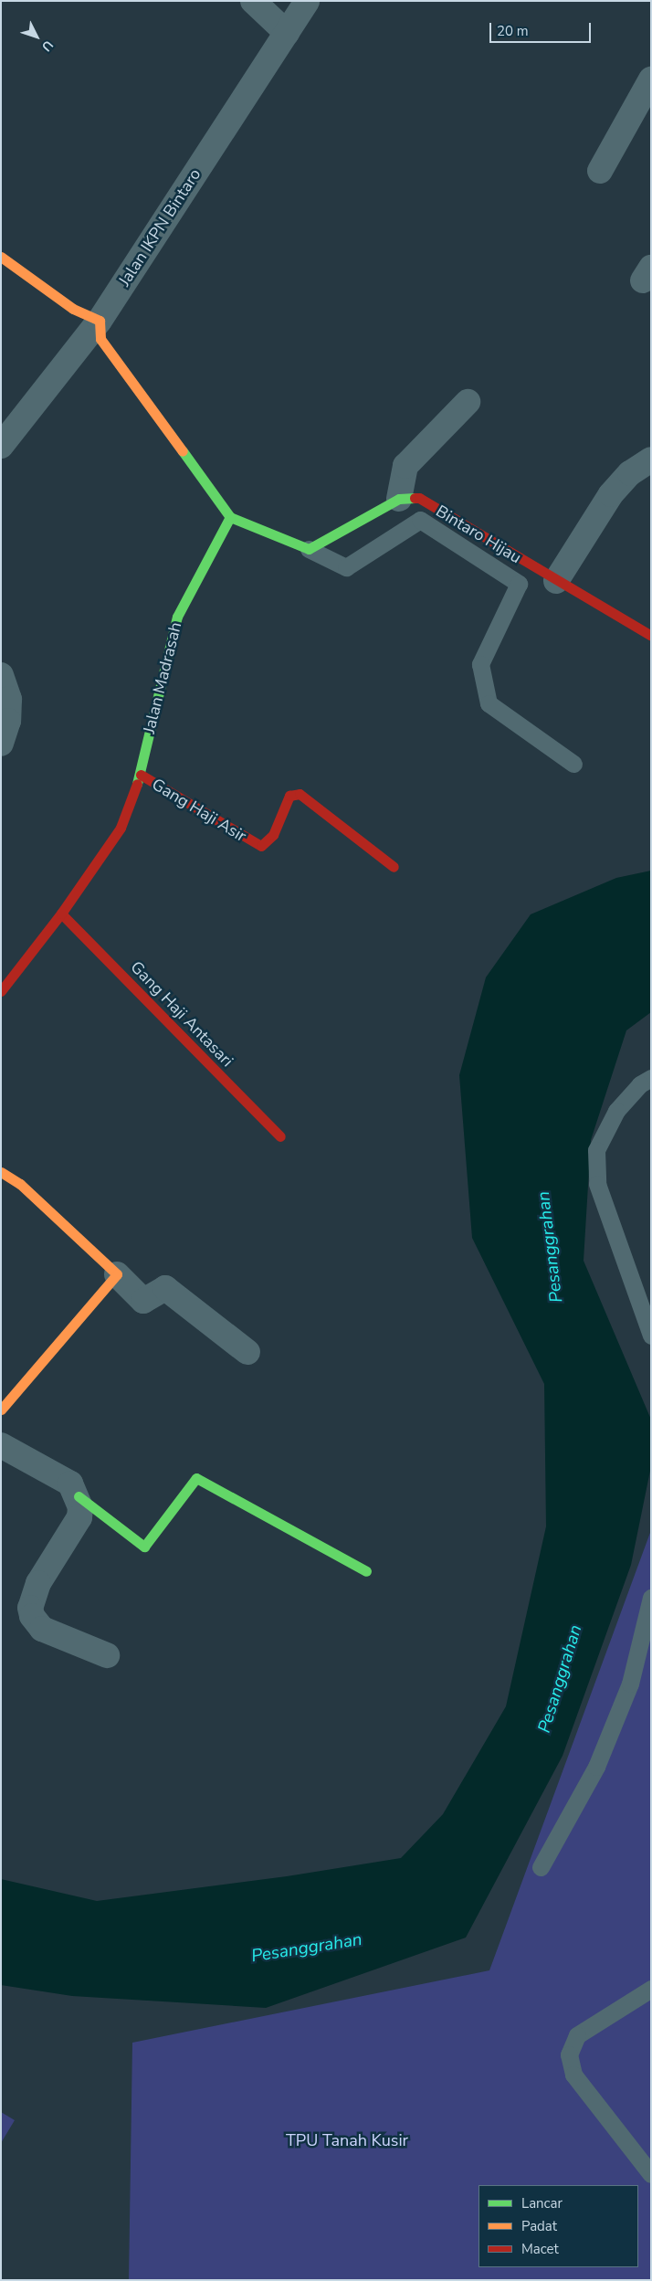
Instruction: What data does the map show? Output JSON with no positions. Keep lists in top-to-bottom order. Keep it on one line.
{"streets":{"street":["Jalan IKPN Bintaro","Bintaro Hijau","Jalan Madrasah","Gang Haji Asir","Gang Haji Antasari"]},"crossings":[["Jalan Madrasah","Gang Haji Asir"],["Jalan Madrasah","Gang Haji Antasari"]],"water":["Pesanggrahan"],"parks":["TPU Tanah Kusir"],"legend":["Lancar","Padat","Macet"],"scale_bar":"20 m","north":"bottom right"}
